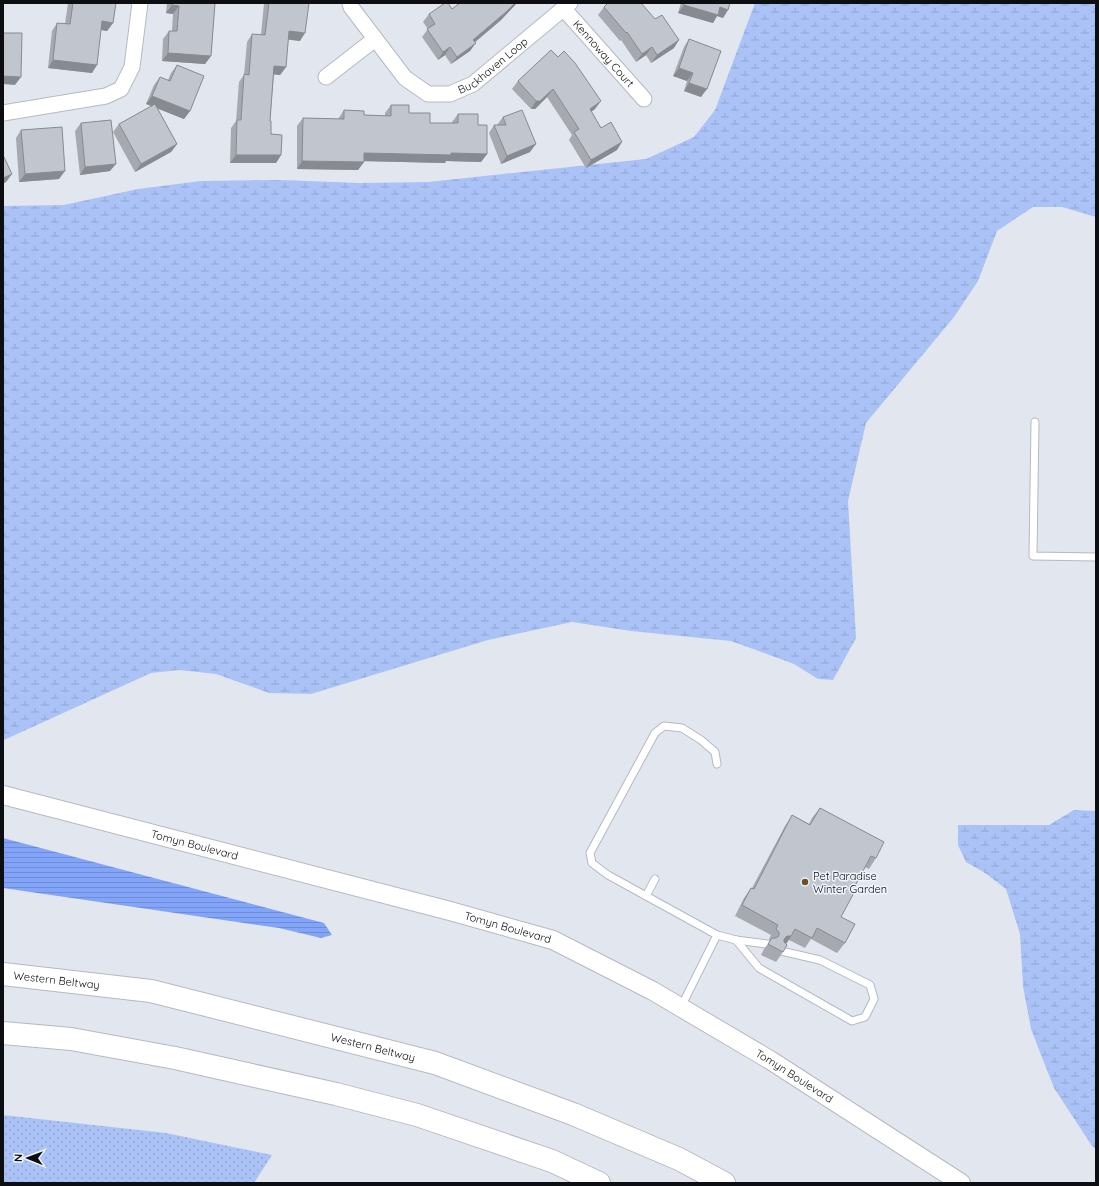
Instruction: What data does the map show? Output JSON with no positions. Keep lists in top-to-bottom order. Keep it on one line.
{"streets":{"highway":["Western Beltway"],"street":["Kennoway Court","Buckhaven Loop","Tomyn Boulevard"]},"crossings":[["Kennoway Court","Buckhaven Loop"]],"places":["Pet Paradise Winter Garden"],"north":"left"}
